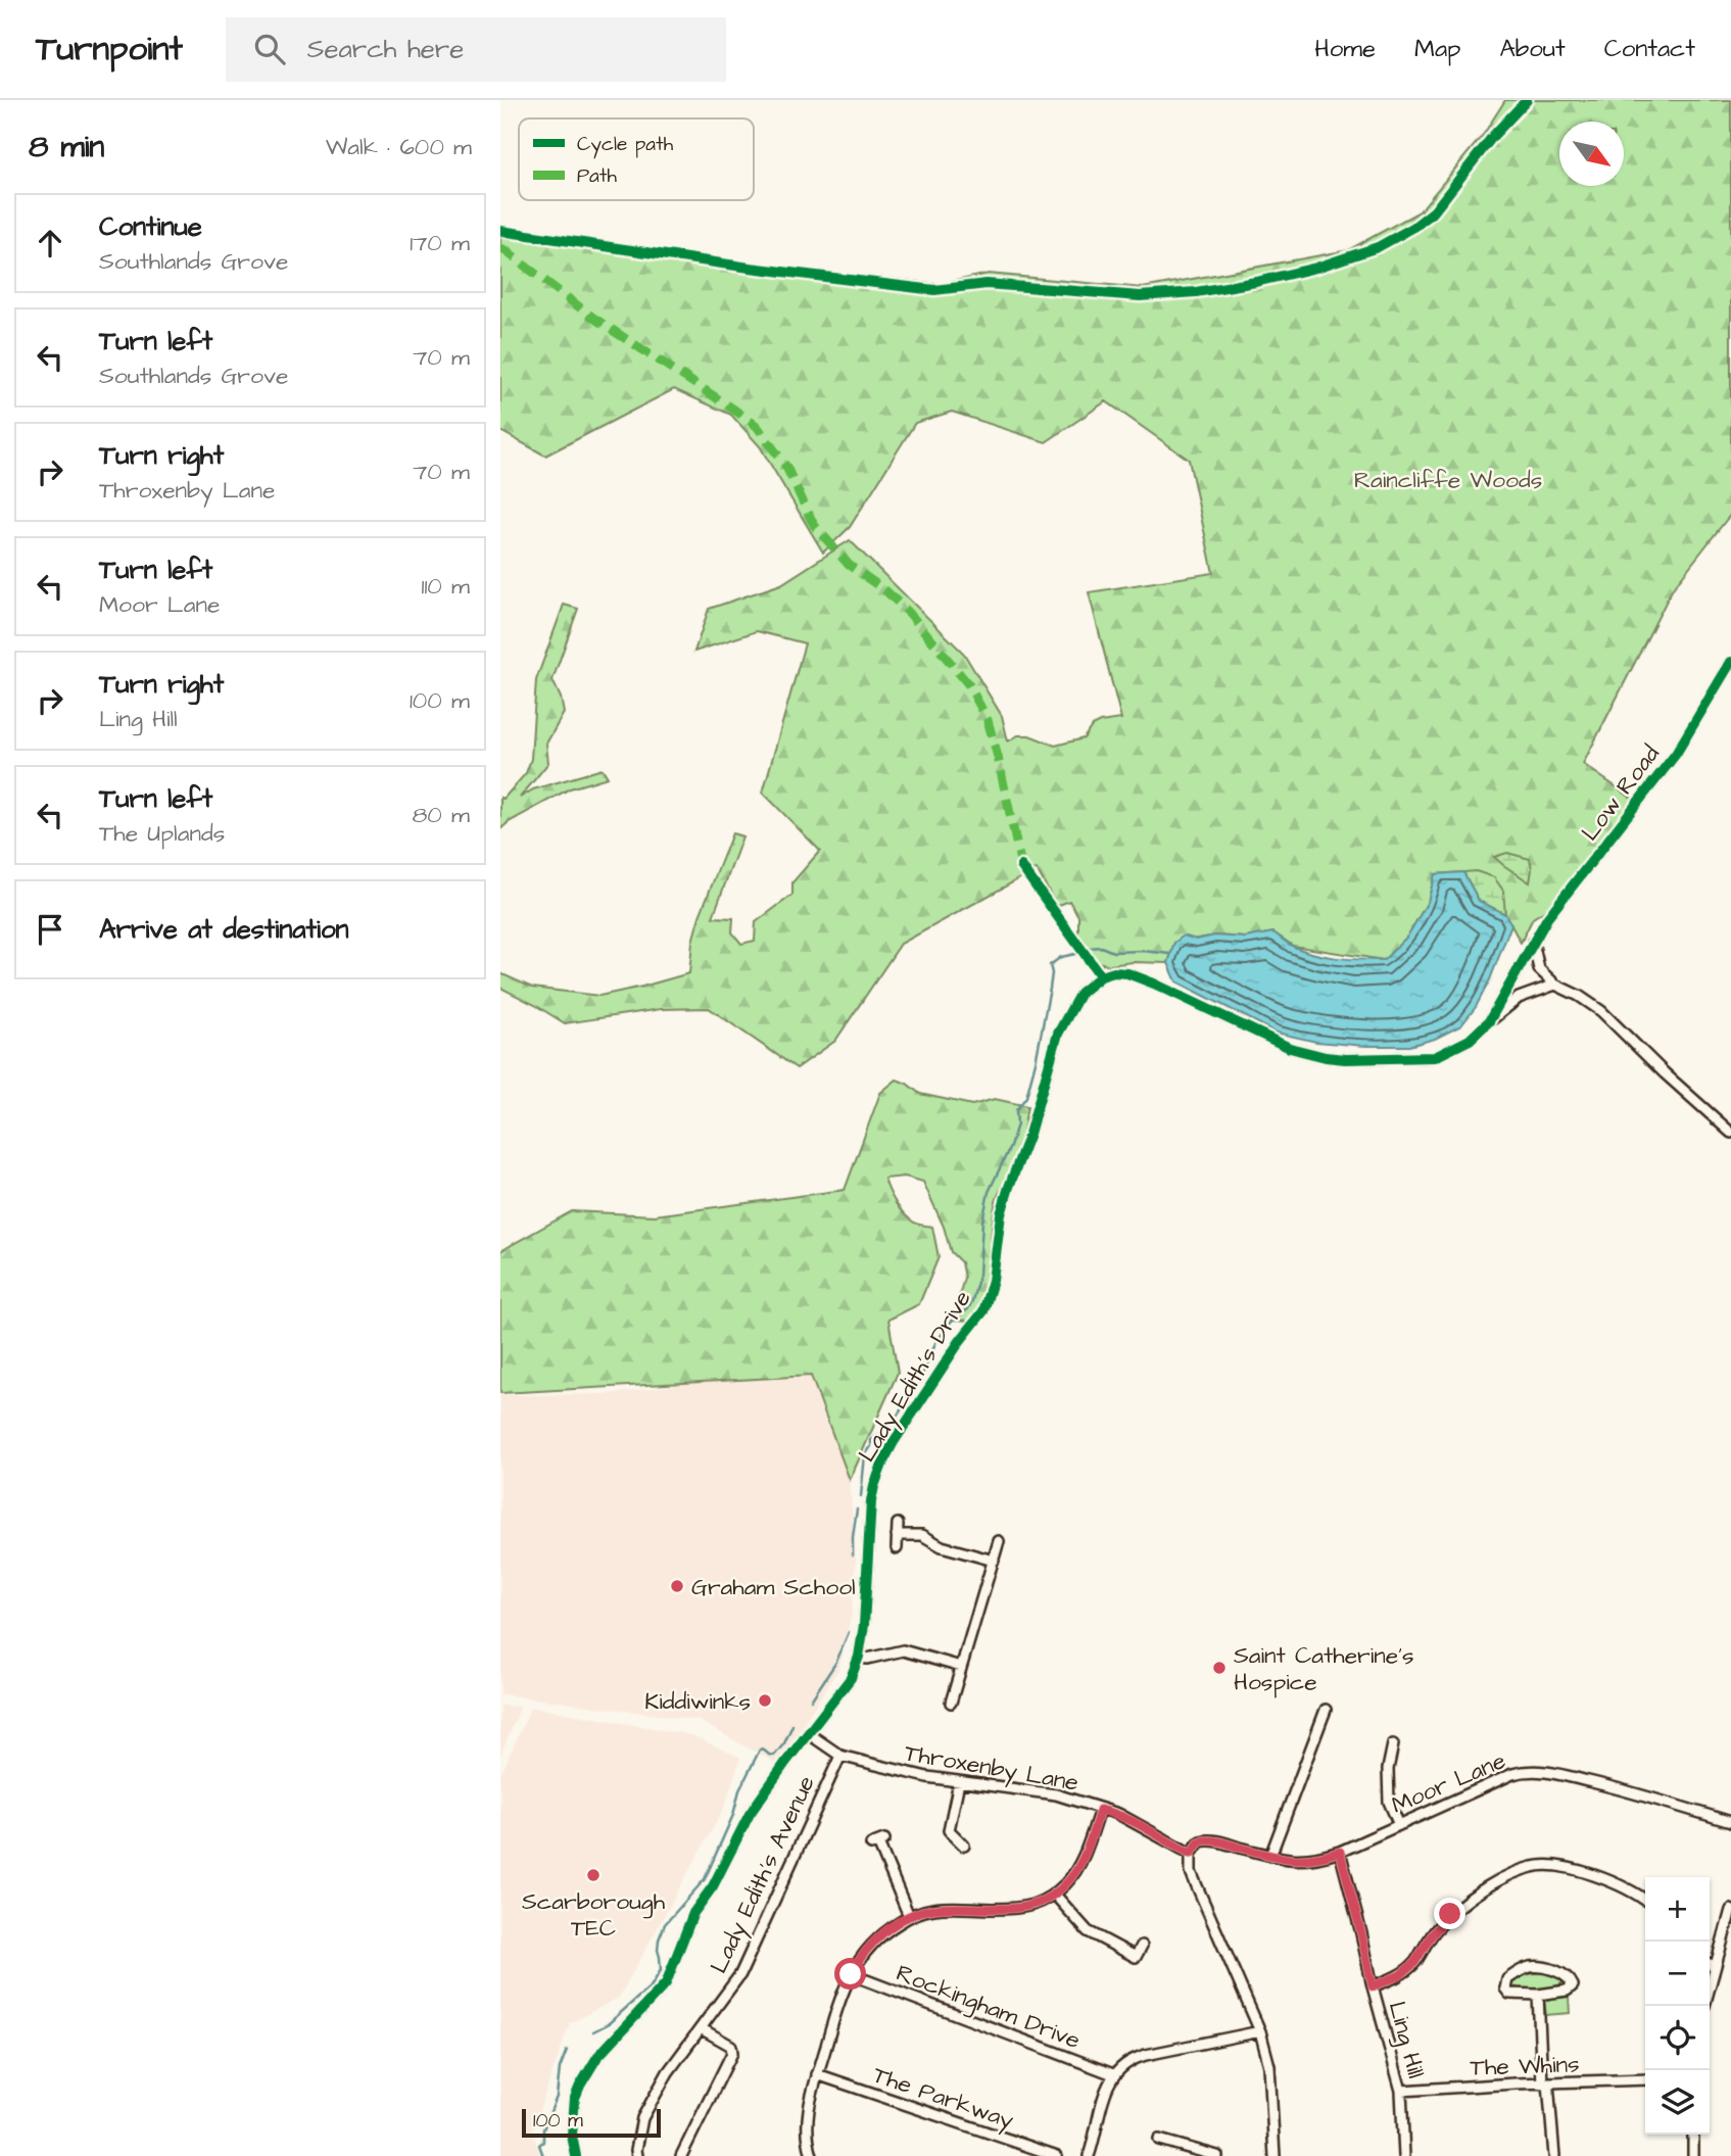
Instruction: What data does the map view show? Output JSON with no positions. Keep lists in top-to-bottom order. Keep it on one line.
{"streets":{"street":["Low Road","Lady Edith's Drive","Throxenby Lane","Moor Lane","Lady Edith's Avenue","Rockingham Drive","Ling Hill","The Whins","The Parkway"]},"crossings":[["Low Road","Lady Edith's Drive"],["Lady Edith's Drive","Throxenby Lane"],["Throxenby Lane","Moor Lane"],["Throxenby Lane","Lady Edith's Avenue"],["Moor Lane","Ling Hill"],["Ling Hill","The Whins"]],"parks":["Raincliffe Woods"],"places":["Graham School","Saint Catherine's Hospice","Kiddiwinks","Scarborough TEC"],"legend":["Cycle path","Path"],"scale_bar":"100 m","north":"bottom right","page":{"header":"Turnpoint","search":"Search here","nav":["Home","Map","About","Contact"],"heading":["8 min","Walk · 600 m"],"list":[["Continue","Southlands Grove","170 m"],["Turn left","Southlands Grove","70 m"],["Turn right","Throxenby Lane","70 m"],["Turn left","Moor Lane","110 m"],["Turn right","Ling Hill","100 m"],["Turn left","The Uplands","80 m"],"Arrive at destination"],"map_buttons":["+","−"],"scale":"100 m"}}
